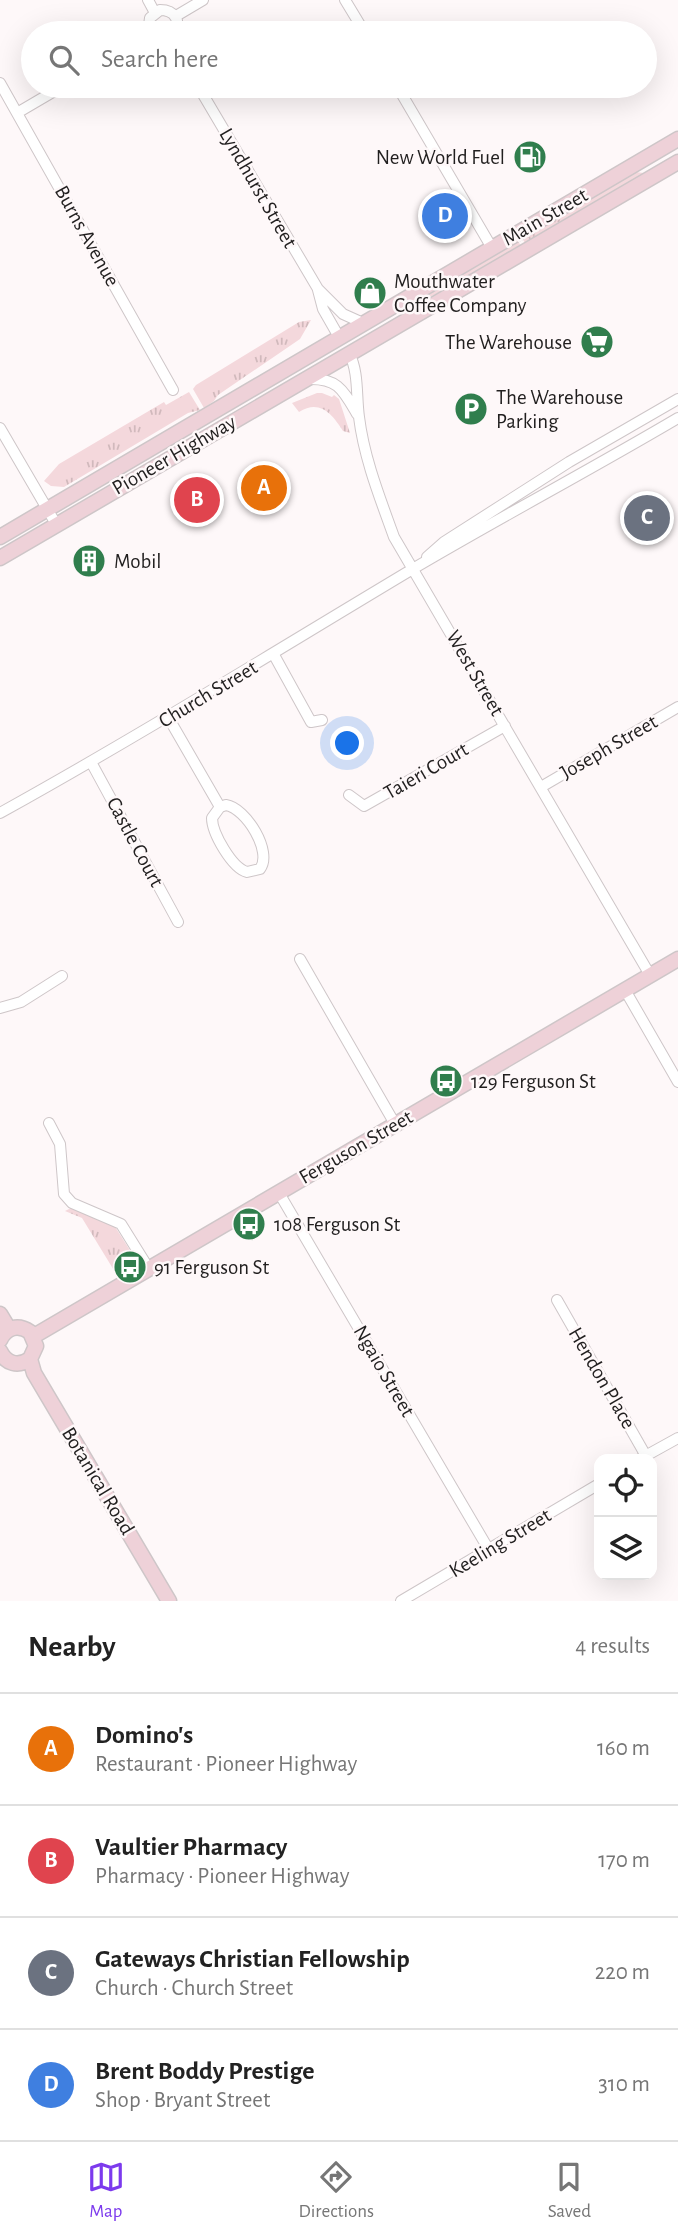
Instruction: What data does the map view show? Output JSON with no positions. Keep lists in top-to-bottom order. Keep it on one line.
{"streets":{"main road":["Main Street","Pioneer Highway","Ferguson Street","Botanical Road"],"street":["Lyndhurst Street","Burns Avenue","West Street","Church Street","Joseph Street","Taieri Court","Castle Court","Ngaio Street","Hendon Place","Keeling Street"]},"crossings":[["Lyndhurst Street","Main Street"],["Lyndhurst Street","Pioneer Highway"],["Main Street","Pioneer Highway"],["Main Street","West Street"],["Pioneer Highway","West Street"],["West Street","Church Street"],["West Street","Joseph Street"],["West Street","Taieri Court"],["West Street","Ferguson Street"],["Church Street","Castle Court"],["Ferguson Street","Ngaio Street"],["Ferguson Street","Botanical Road"],["Ngaio Street","Keeling Street"]],"places":{"fuel station":["New World Fuel"],"shop":["Mouthwater Coffee Company"],"supermarket":["The Warehouse"],"parking":["The Warehouse Parking"],"building":["Mobil"],"bus stop":["129 Ferguson St","108 Ferguson St","91 Ferguson St"]},"page":{"search":"Search here","pins":["D","A","B","C"],"heading":["Nearby","4 results"],"list":[{"mark":"A","name":"Domino's","note":"Restaurant · Pioneer Highway","value":"160 m"},{"mark":"B","name":"Vaultier Pharmacy","note":"Pharmacy · Pioneer Highway","value":"170 m"},{"mark":"C","name":"Gateways Christian Fellowship","note":"Church · Church Street","value":"220 m"},{"mark":"D","name":"Brent Boddy Prestige","note":"Shop · Bryant Street","value":"310 m"}],"nav":["Map","Directions","Saved"]}}
